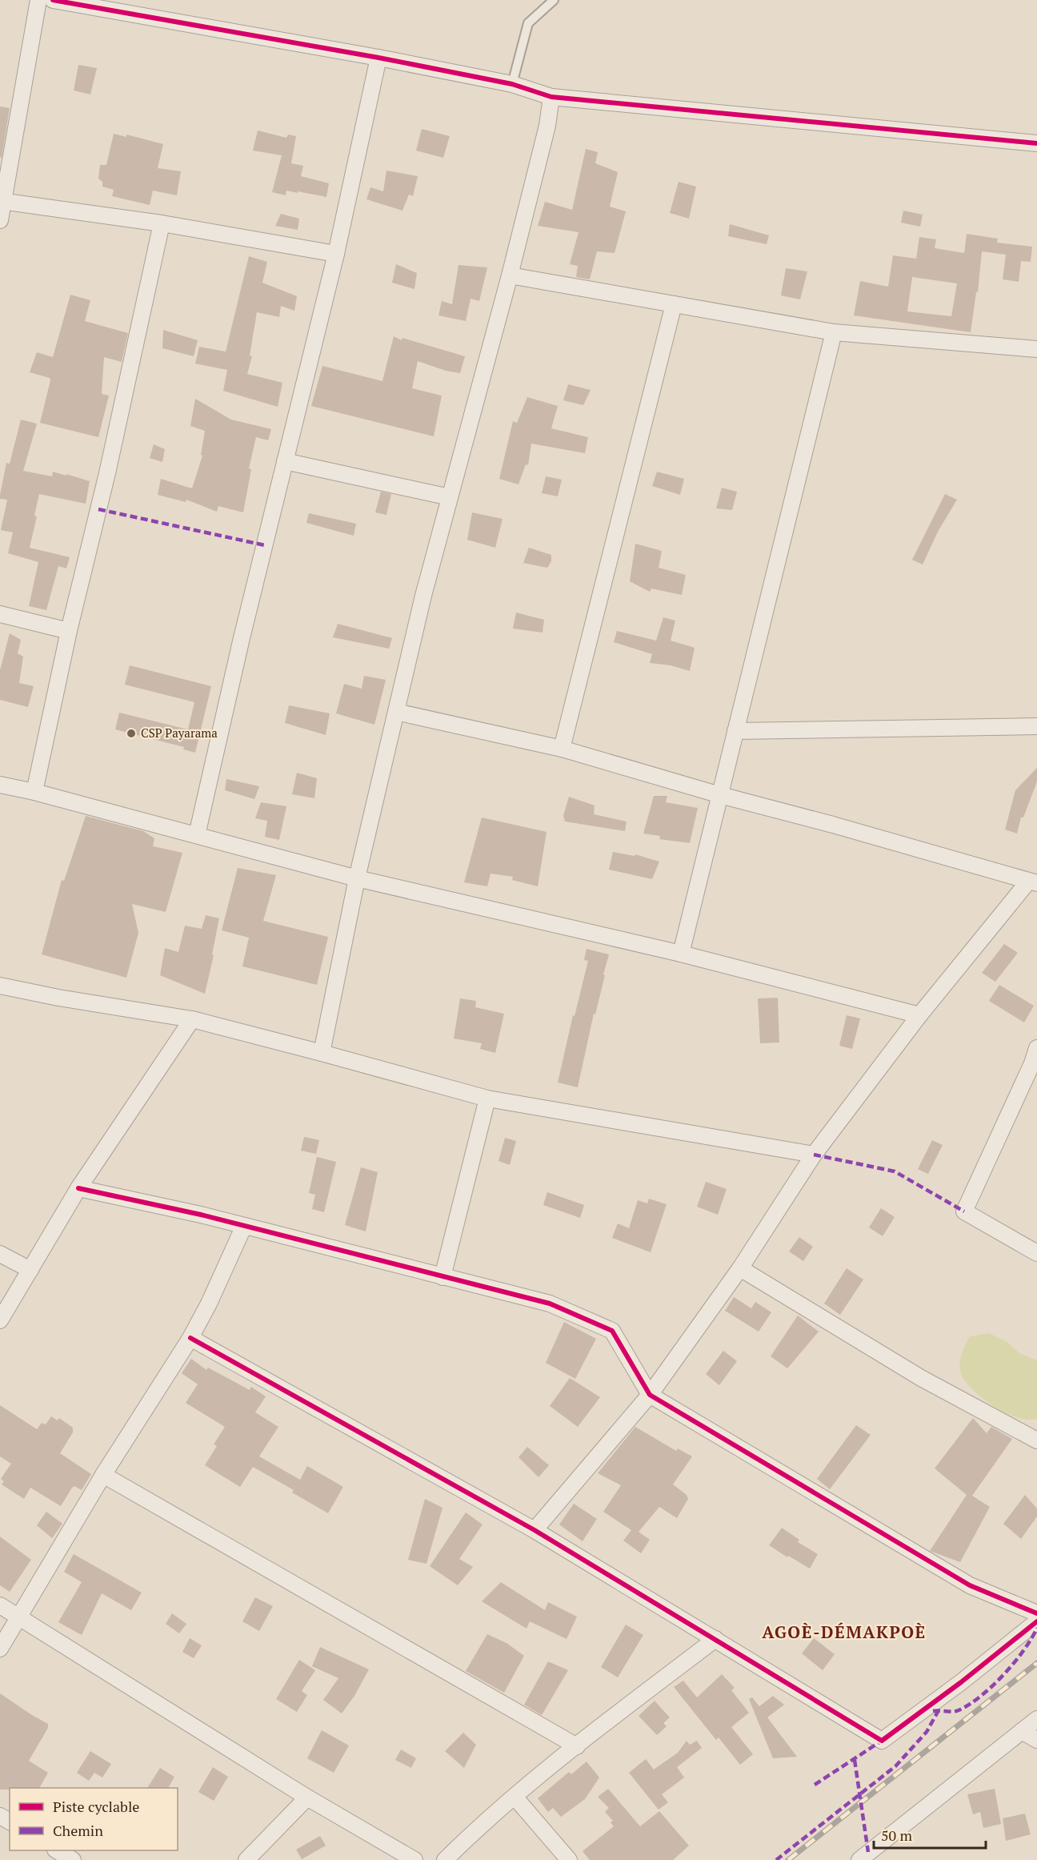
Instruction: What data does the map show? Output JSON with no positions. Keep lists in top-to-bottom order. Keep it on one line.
{"districts":["AGOÈ-DÉMAKPOÈ"],"places":["CSP Payarama"],"legend":["Piste cyclable","Chemin"],"scale_bar":"50 m"}
